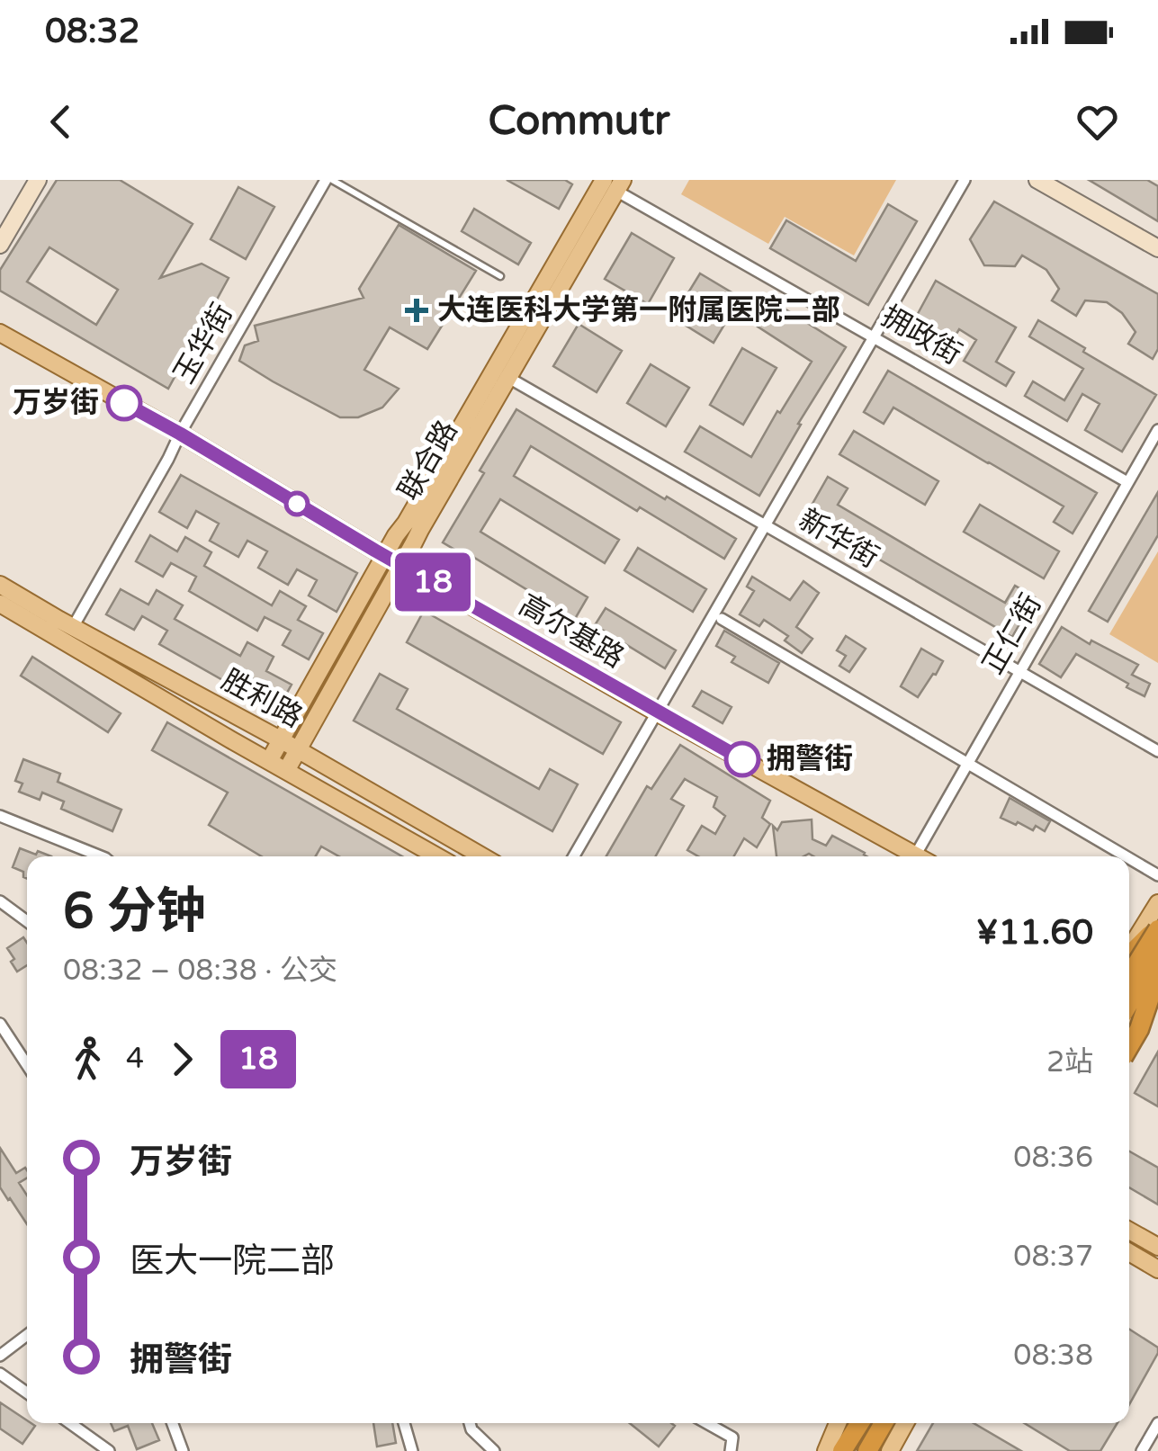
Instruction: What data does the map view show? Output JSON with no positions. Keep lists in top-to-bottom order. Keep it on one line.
{"streets":{"main road":["联合路","高尔基路","胜利路"],"street":["拥政街","玉华街","新华街","正仁街"]},"crossings":[["拥政街","联合路"],["拥政街","正仁街"],["玉华街","高尔基路"],["玉华街","胜利路"],["联合路","新华街"],["联合路","高尔基路"],["联合路","胜利路"],["新华街","正仁街"]],"places":{"health":["大连医科大学第一附属医院二部"],"other":["万岁街","拥警街"]},"lines":["bus line 18"],"page":{"status":"08:32","header":"Commutr","on_map":"18","heading":["6 分钟","08:32 – 08:38 · 公交","¥11.60"],"legs":["4","18","2站"],"list":[{"name":"万岁街","value":"08:36"},{"name":"医大一院二部","value":"08:37"},{"name":"拥警街","value":"08:38"}]}}
